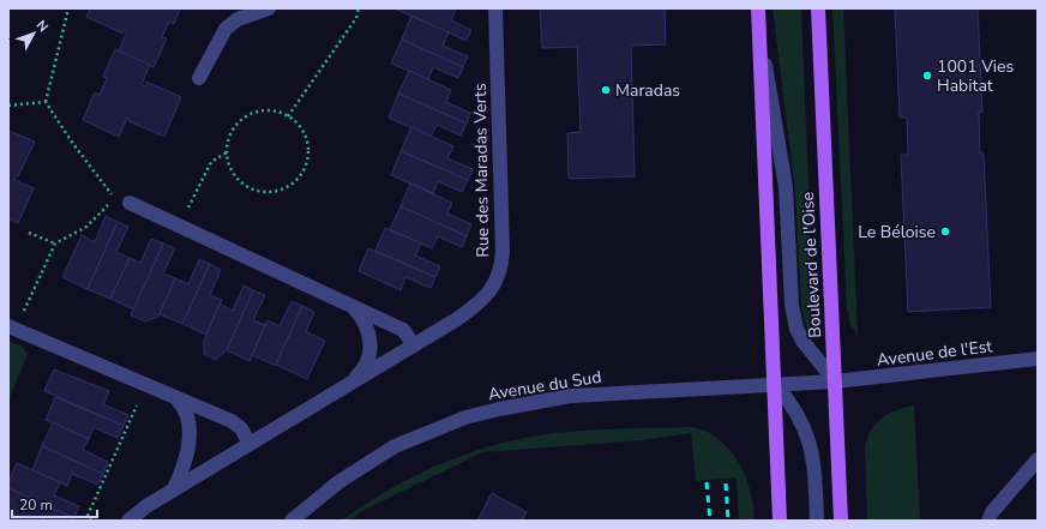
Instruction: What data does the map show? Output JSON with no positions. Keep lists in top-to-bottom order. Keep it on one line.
{"streets":{"main road":["Boulevard de l'Oise"],"street":["Rue des Maradas Verts","Avenue de l'Est","Avenue du Sud"]},"crossings":[["Boulevard de l'Oise","Avenue de l'Est"],["Boulevard de l'Oise","Avenue du Sud"],["Avenue de l'Est","Avenue du Sud"]],"places":["1001 Vies Habitat","Maradas","Le Béloise"],"scale_bar":"20 m","north":"top right"}
